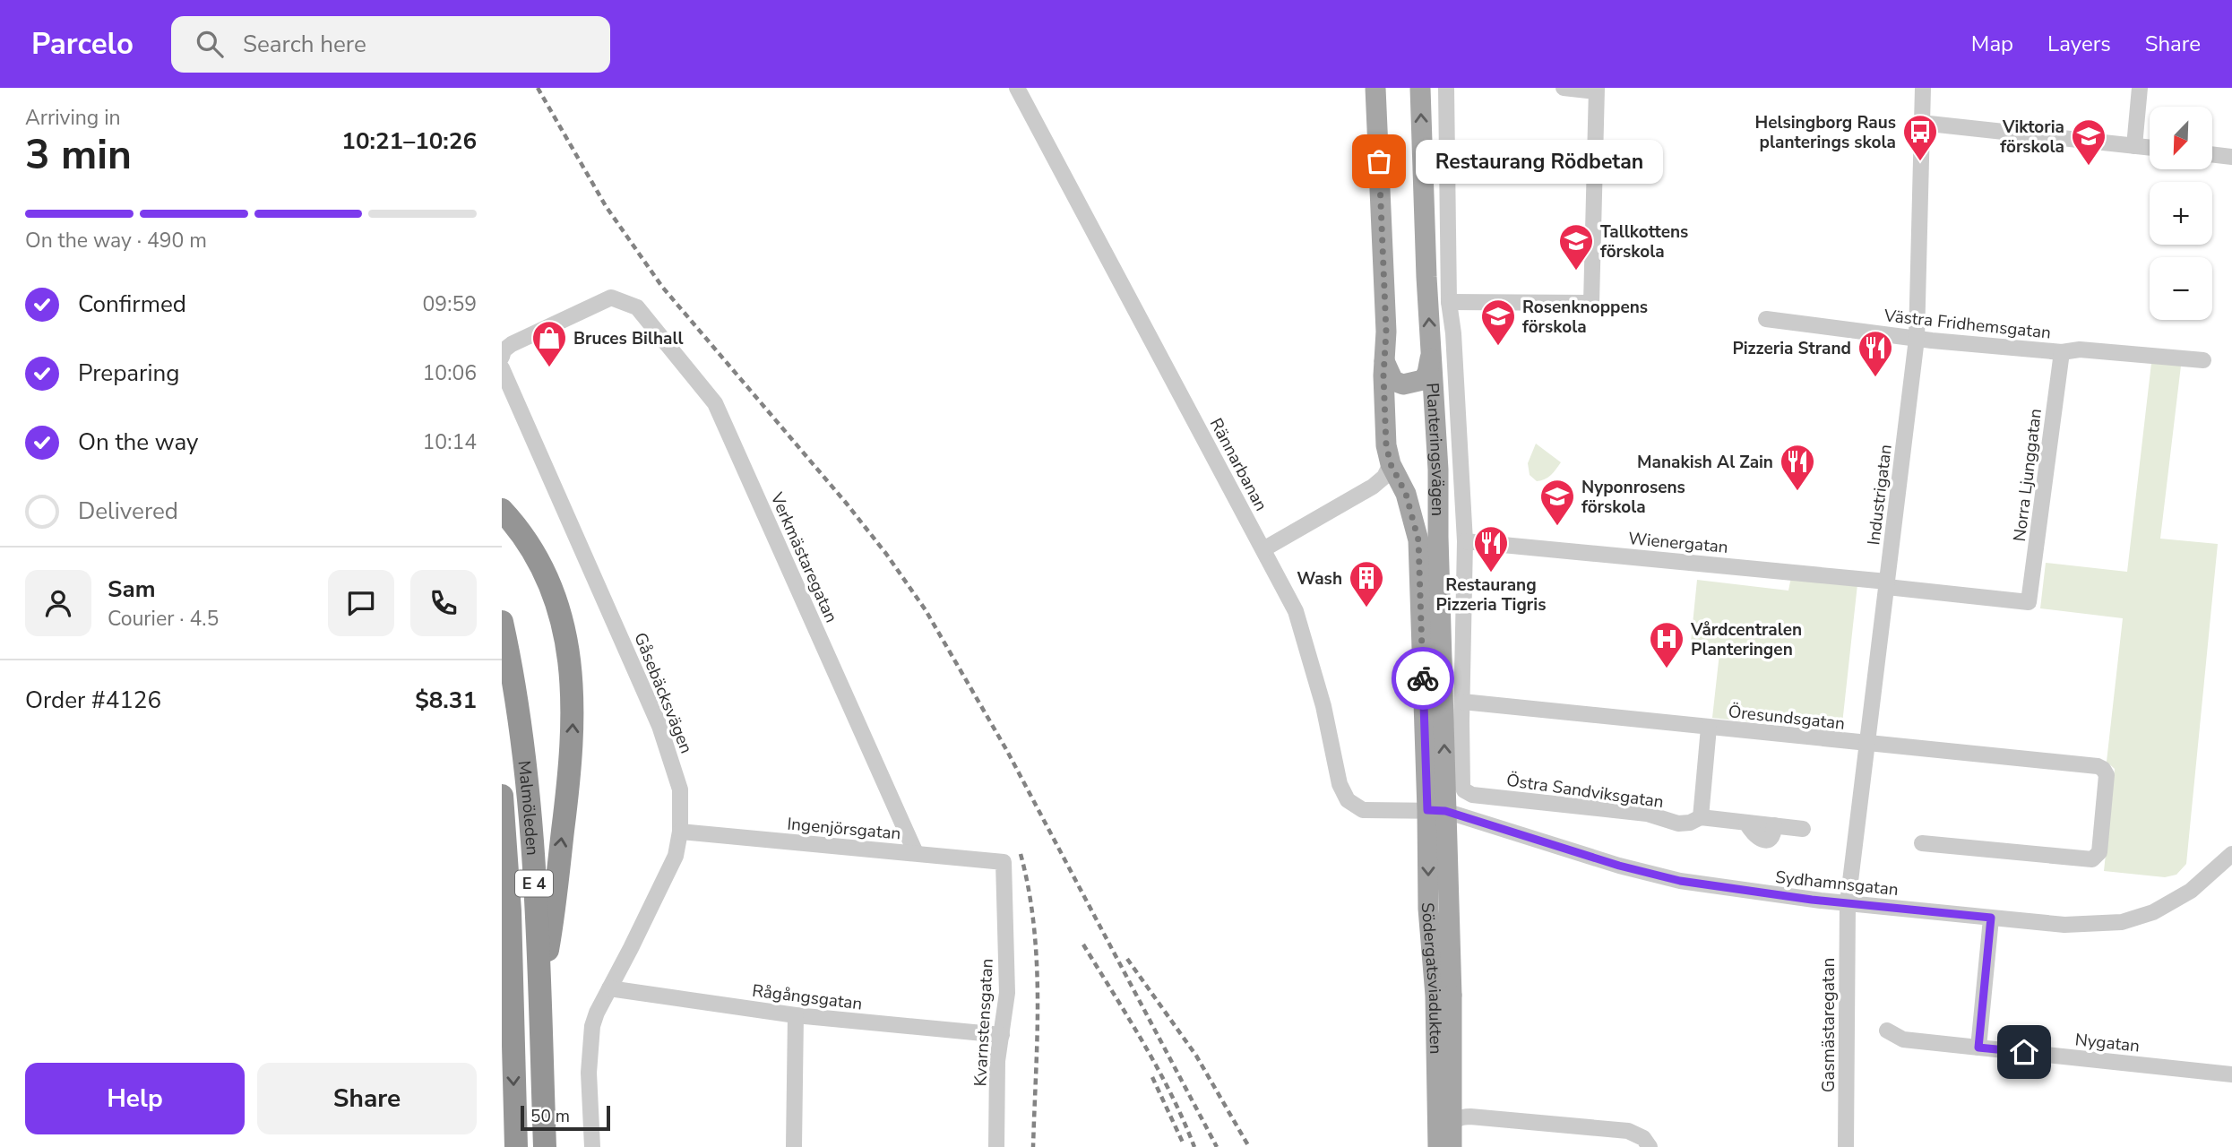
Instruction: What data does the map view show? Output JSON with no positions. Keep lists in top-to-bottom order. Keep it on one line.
{"streets":{"highway":["Malmöleden","E 4"],"main road":["Planteringsvägen","Södergatsviadukten"],"street":["Västra Fridhemsgatan","Rännarbanan","Norra Ljunggatan","Industrigatan","Wienergatan","Verkmästaregatan","Gåsebäcksvägen","Öresundsgatan","Östra Sandviksgatan","Ingenjörsgatan","Sydhamnsgatan","Rågångsgatan","Kvarnstensgatan","Gasmästaregatan","Nygatan"]},"crossings":[["Västra Fridhemsgatan","Norra Ljunggatan"],["Västra Fridhemsgatan","Industrigatan"],["Planteringsvägen","Rännarbanan"],["Planteringsvägen","Wienergatan"],["Planteringsvägen","Öresundsgatan"],["Planteringsvägen","Östra Sandviksgatan"],["Planteringsvägen","Sydhamnsgatan"],["Planteringsvägen","Södergatsviadukten"],["Rännarbanan","Sydhamnsgatan"],["Rännarbanan","Södergatsviadukten"],["Norra Ljunggatan","Wienergatan"],["Industrigatan","Wienergatan"],["Industrigatan","Öresundsgatan"],["Industrigatan","Sydhamnsgatan"],["Industrigatan","Gasmästaregatan"],["Verkmästaregatan","Ingenjörsgatan"],["Gåsebäcksvägen","Ingenjörsgatan"],["Gåsebäcksvägen","Rågångsgatan"],["Ingenjörsgatan","Kvarnstensgatan"],["Sydhamnsgatan","Södergatsviadukten"],["Sydhamnsgatan","Gasmästaregatan"],["Rågångsgatan","Kvarnstensgatan"]],"places":{"other":["Restaurang Rödbetan"],"bus stop":["Helsingborg Raus planterings skola"],"school or university":["Viktoria förskola","Tallkottens förskola","Rosenknoppens förskola","Nyponrosens förskola"],"shop":["Bruces Bilhall"],"restaurant":["Pizzeria Strand","Manakish Al Zain","Restaurang Pizzeria Tigris"],"building":["Wash"],"hospital":["Vårdcentralen Planteringen"]},"scale_bar":"50 m","north":"bottom left","page":{"header":"Parcelo","search":"Search here","nav":["Map","Layers","Share"],"heading":["3 min","Arriving in","10:21–10:26"],"panel":["Sam","Courier · 4.5","Order #4126","$8.31"],"map_buttons":["+","−"],"bubble":"Restaurang Rödbetan","bar":"On the way · 490 m","list":[["Confirmed","09:59"],["Preparing","10:06"],["On the way","10:14"],"Delivered"],"buttons":["Help","Share"],"scale":"50 m"}}
